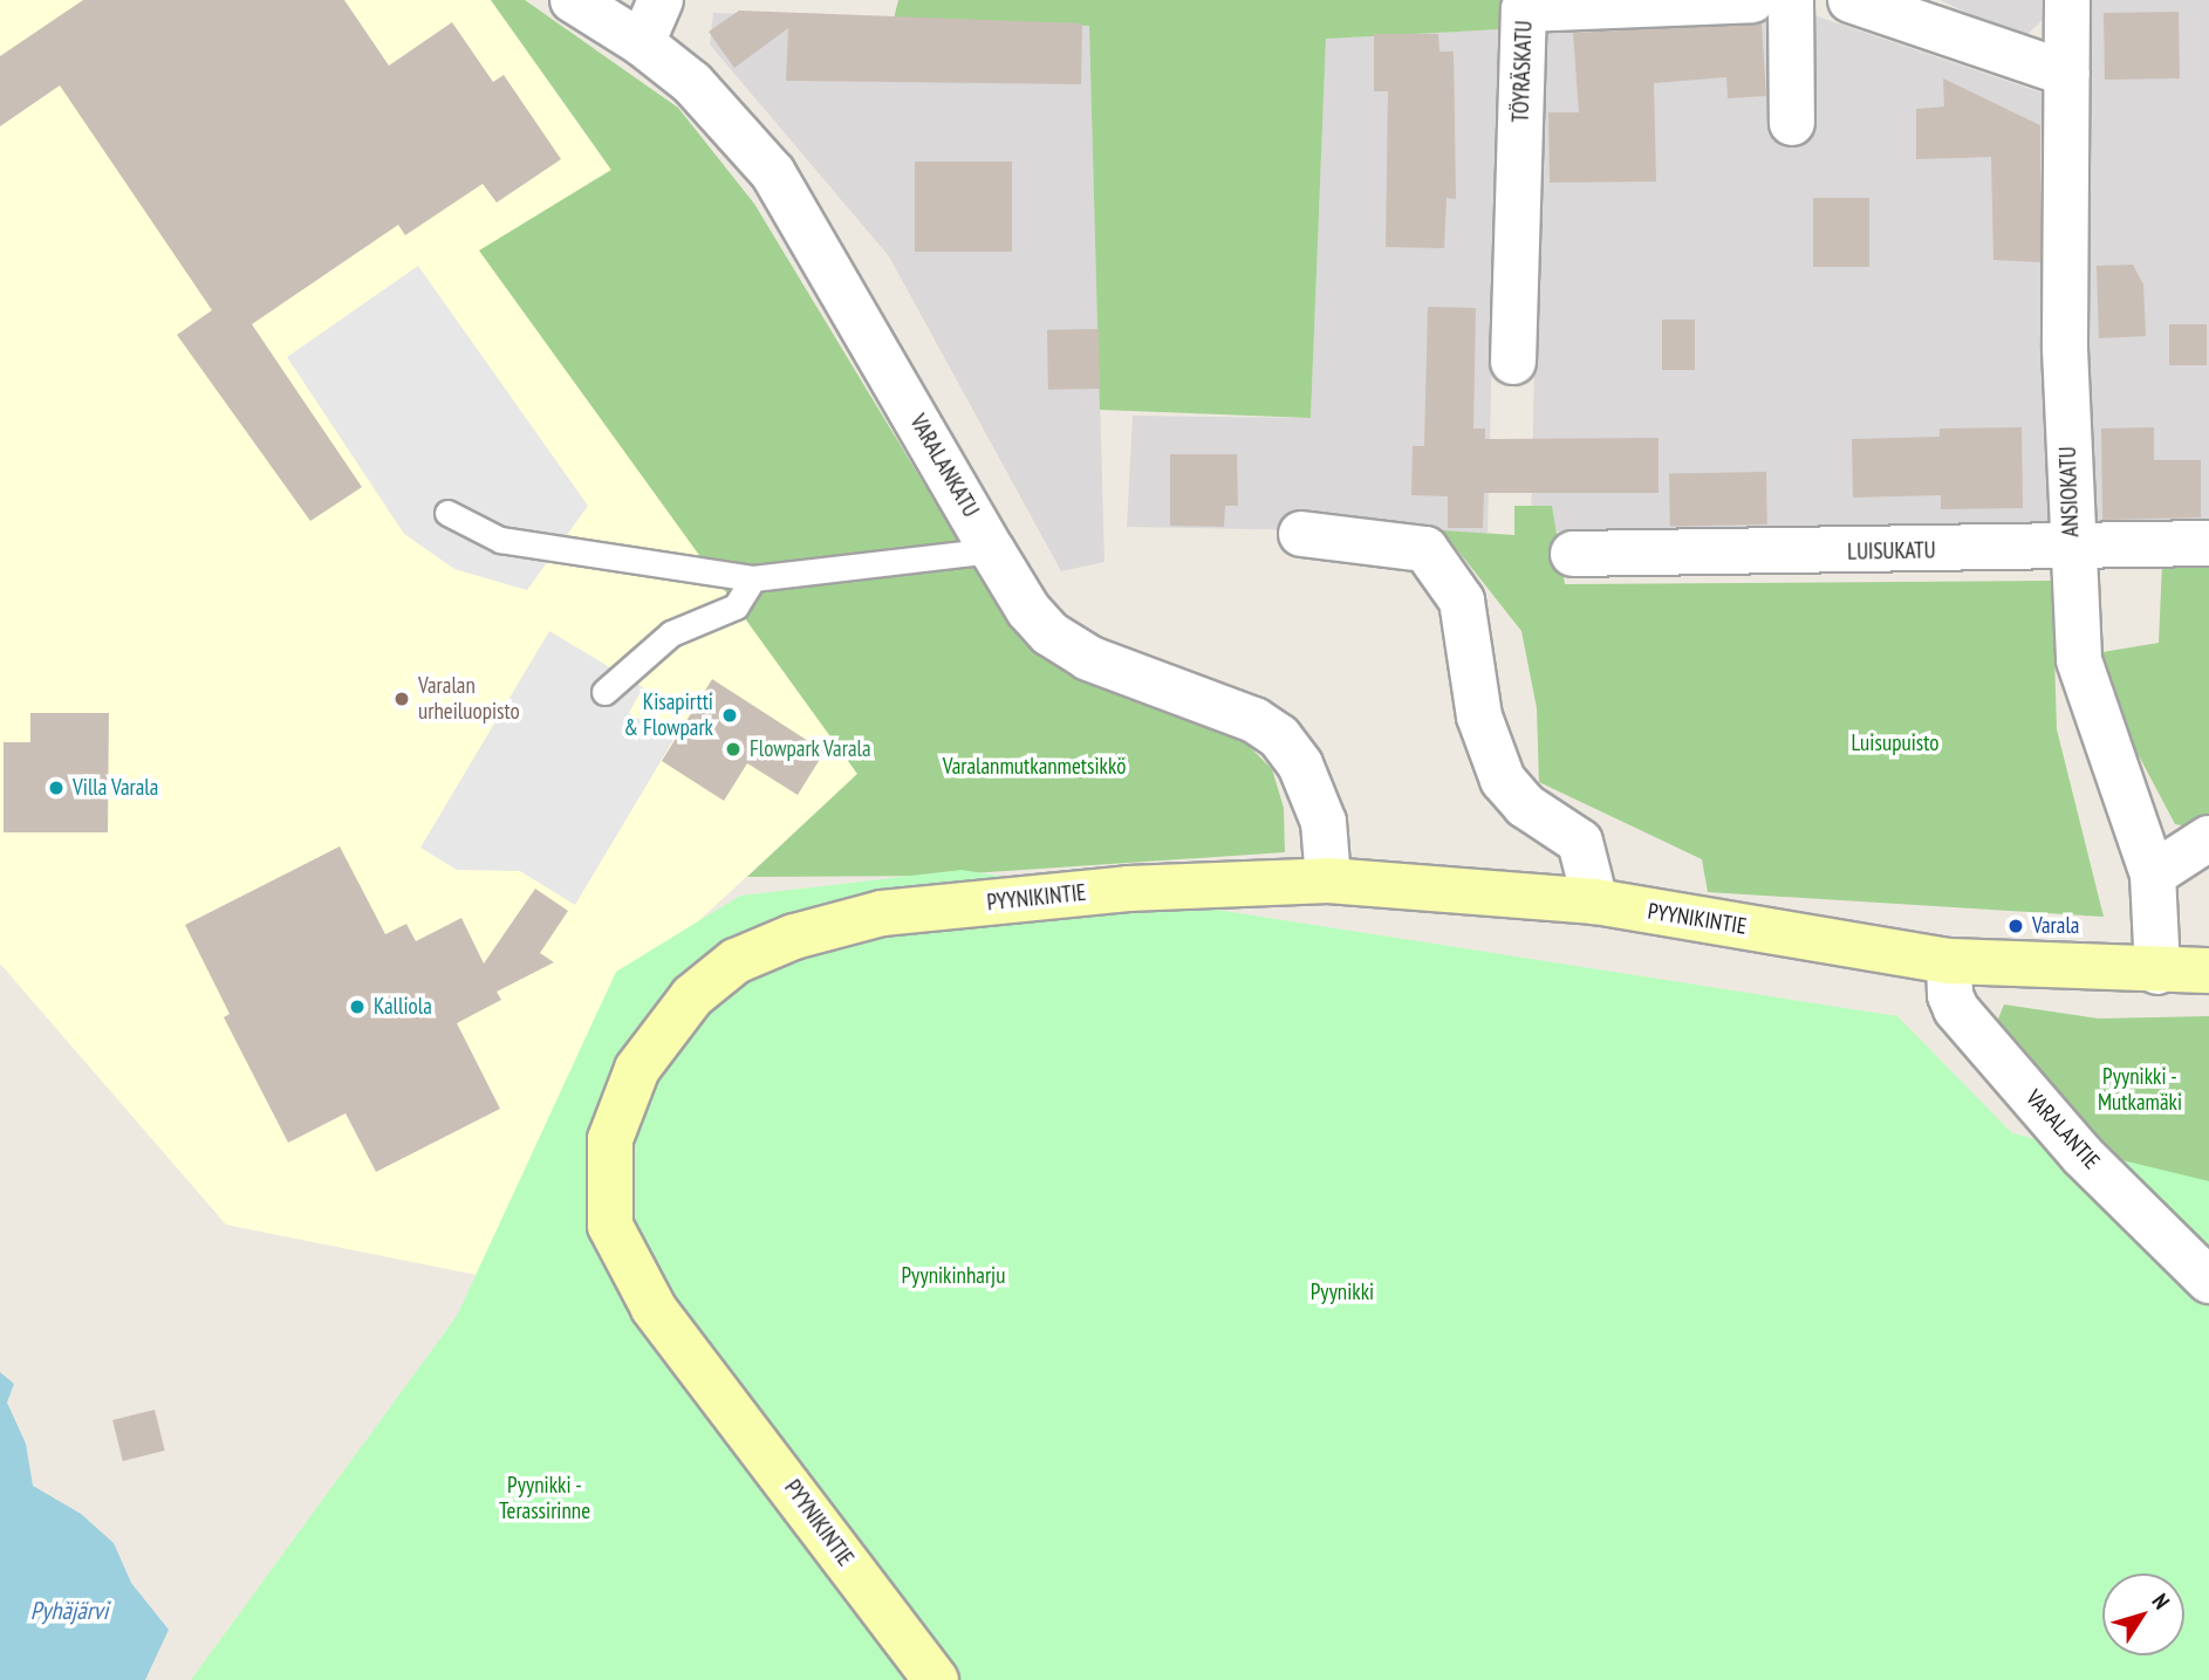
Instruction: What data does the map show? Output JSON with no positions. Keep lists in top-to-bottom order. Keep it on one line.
{"streets":{"street":["TÖYRÄSKATU","VARALANKATU","ANSIOKATU","LUISUKATU","PYYNIKINTIE","VARALANTIE"]},"crossings":[["VARALANKATU","PYYNIKINTIE"],["ANSIOKATU","LUISUKATU"],["ANSIOKATU","PYYNIKINTIE"],["PYYNIKINTIE","VARALANTIE"]],"water":["Pyhäjärvi"],"parks":["Luisupuisto","Varalanmutkanmetsikkö","Pyynikki - Mutkamäki","Pyynikinharju","Pyynikki","Pyynikki - Terassirinne"],"places":["Varalan urheiluopisto","Kisapirtti & Flowpark","Flowpark Varala","Villa Varala","Varala","Kalliola"],"north":"top right"}
